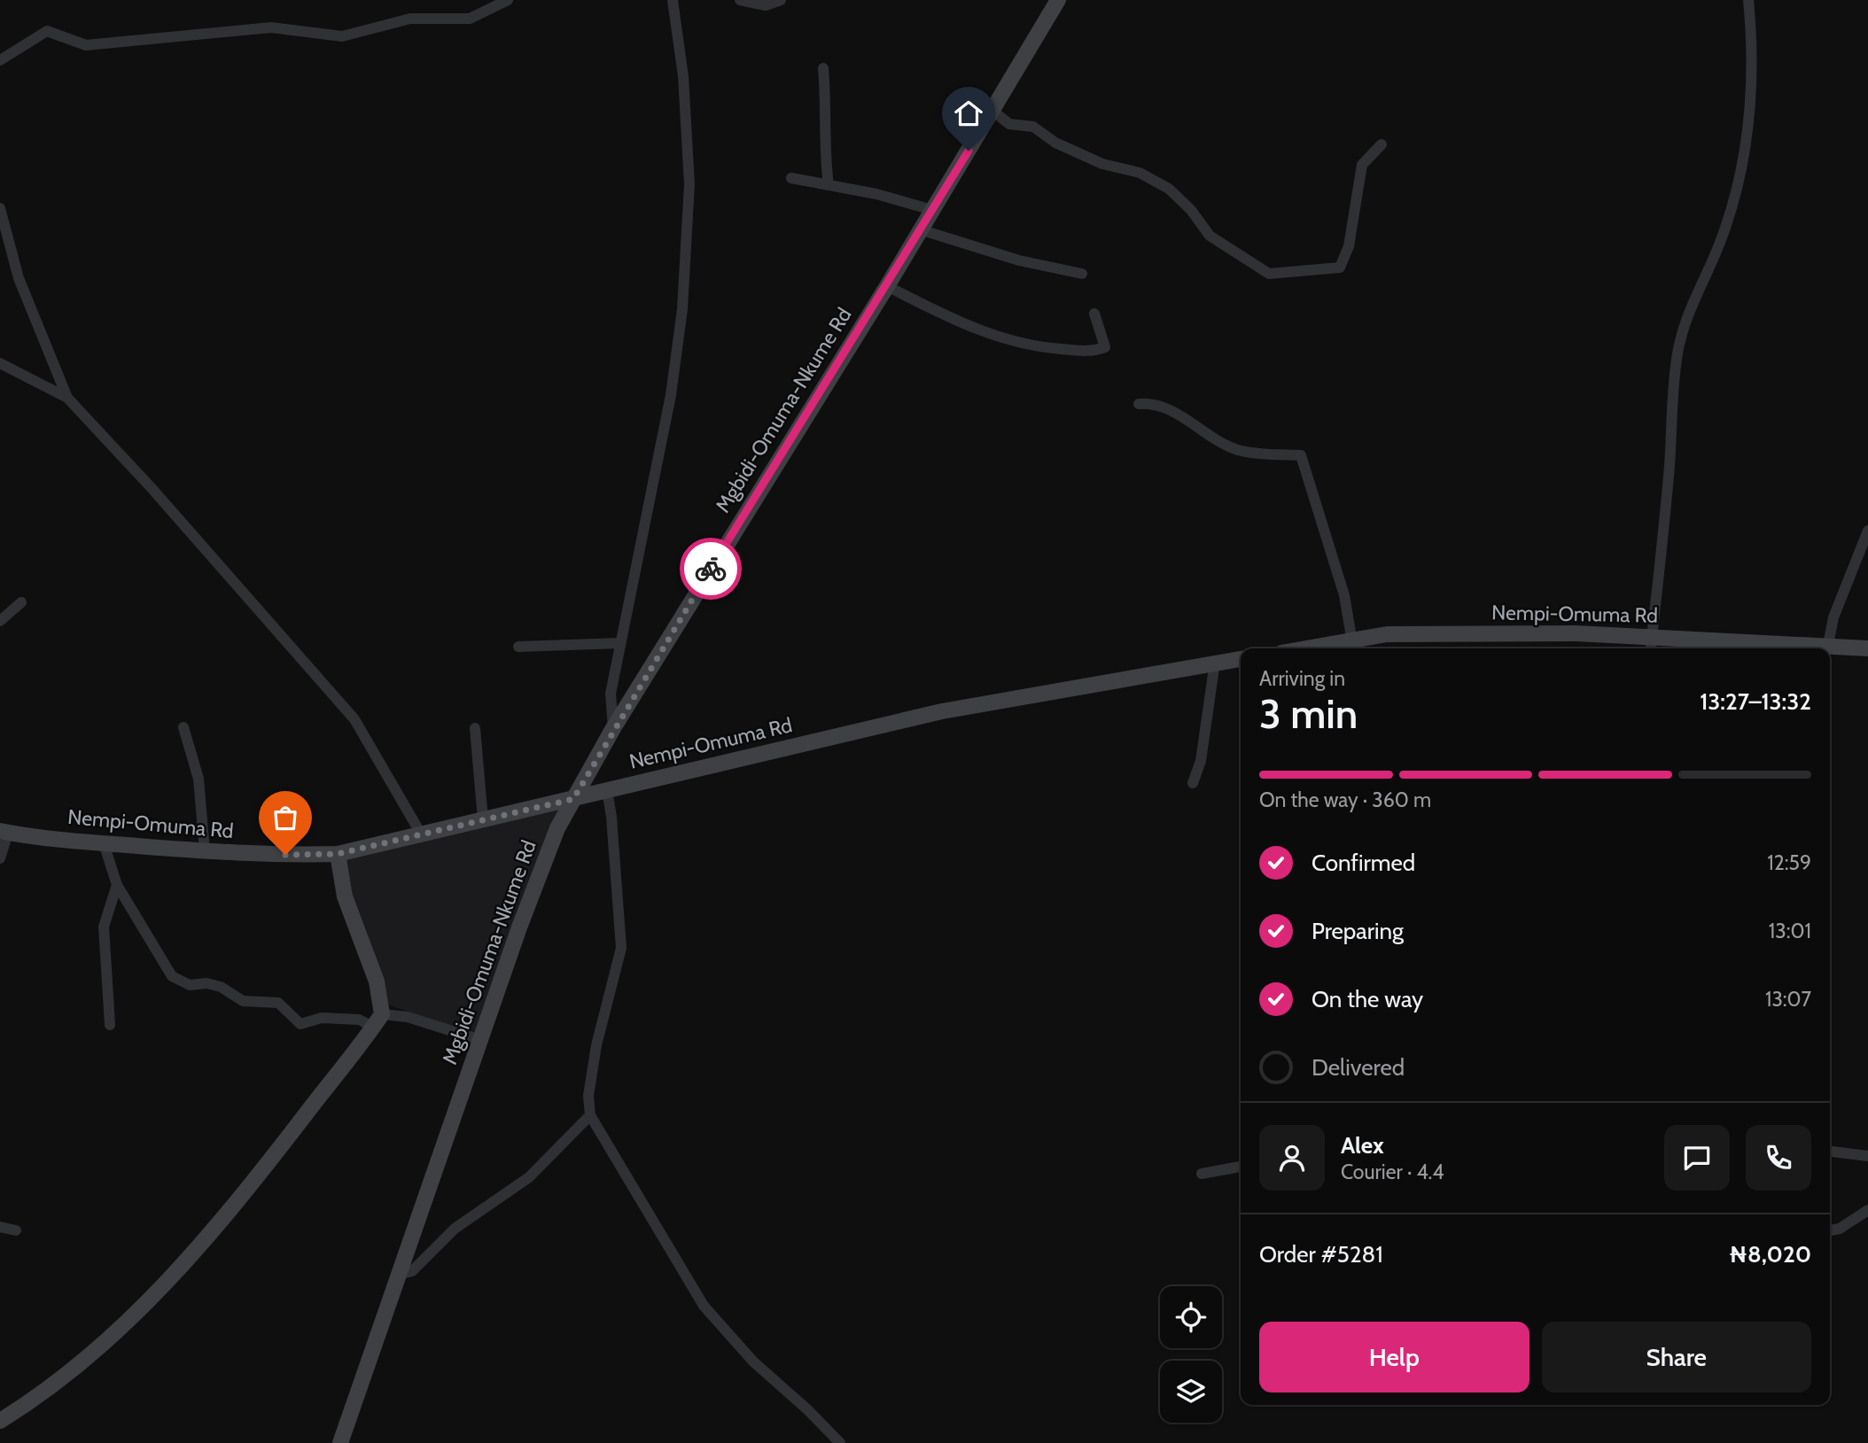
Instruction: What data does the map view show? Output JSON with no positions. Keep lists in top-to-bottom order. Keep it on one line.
{"streets":{"street":["Mgbidi-Omuma-Nkume Rd","Nempi-Omuma Rd"]},"crossings":[["Mgbidi-Omuma-Nkume Rd","Nempi-Omuma Rd"]],"page":{"heading":["3 min","Arriving in","13:27–13:32"],"panel":["Alex","Courier · 4.4","Order #5281","₦8,020"],"bar":"On the way · 360 m","list":[["Confirmed","12:59"],["Preparing","13:01"],["On the way","13:07"],"Delivered"],"buttons":["Help","Share"]}}
